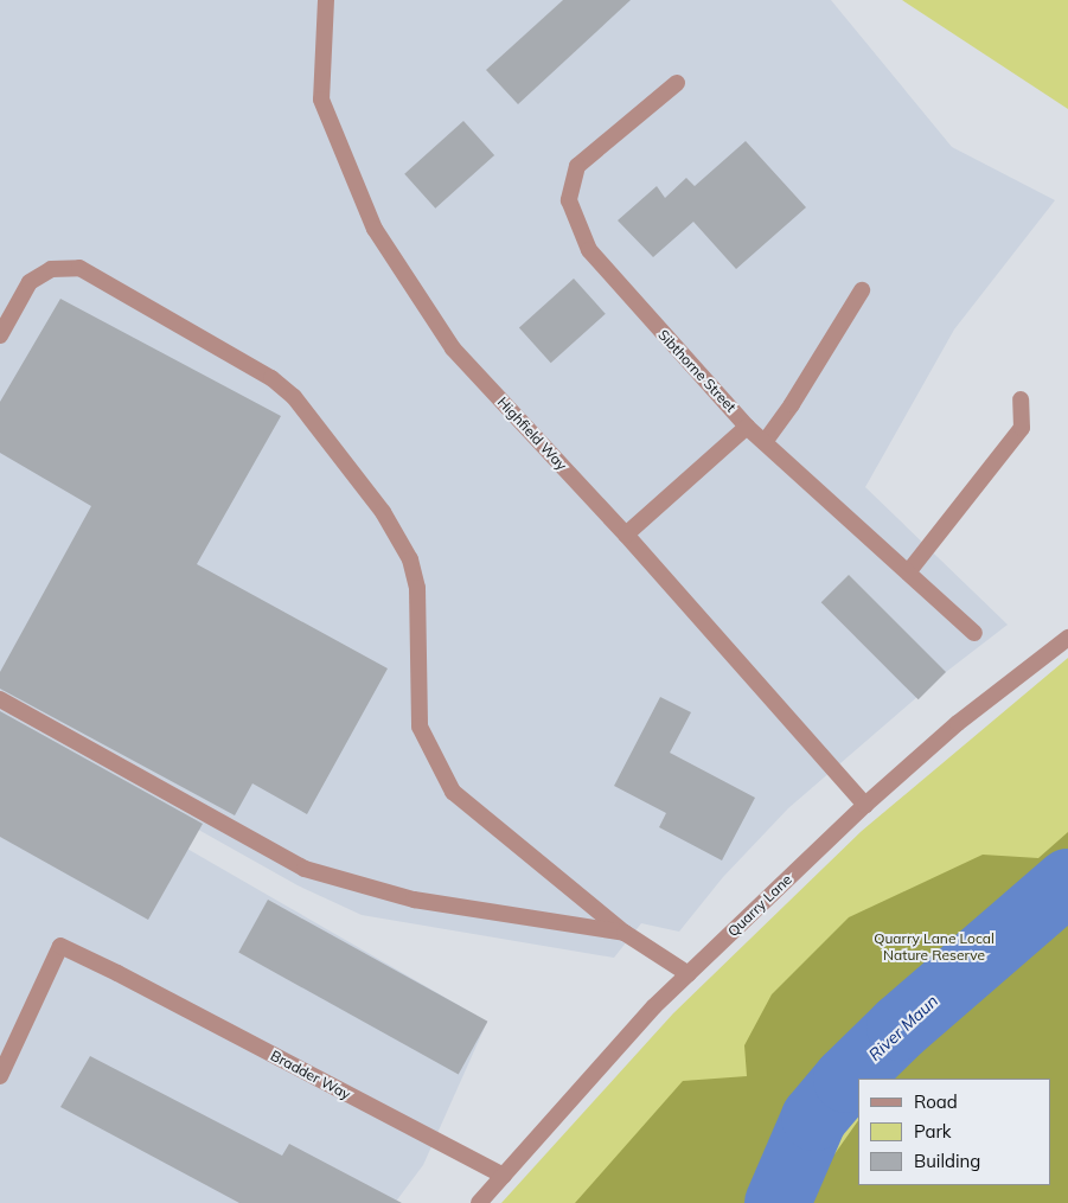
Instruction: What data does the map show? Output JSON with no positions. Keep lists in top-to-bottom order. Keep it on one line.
{"streets":{"street":["Sibthorne Street","Highfield Way","Quarry Lane","Bradder Way"]},"crossings":[["Highfield Way","Quarry Lane"],["Quarry Lane","Bradder Way"]],"water":["River Maun"],"parks":["Quarry Lane Local Nature Reserve"],"legend":["Road","Park","Building"]}
